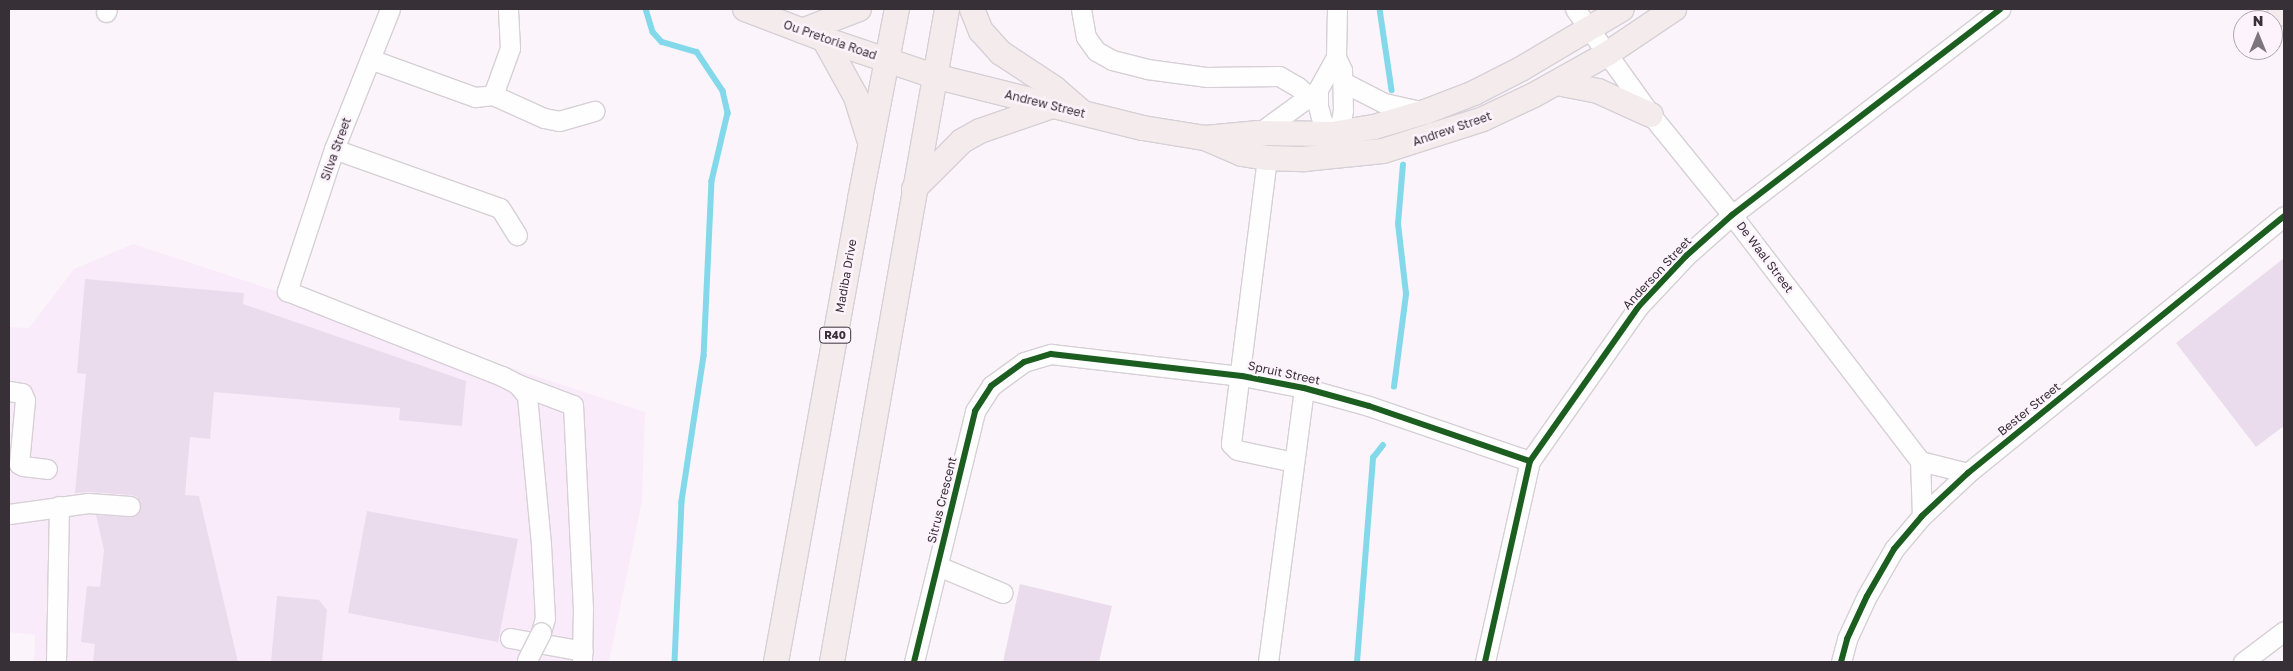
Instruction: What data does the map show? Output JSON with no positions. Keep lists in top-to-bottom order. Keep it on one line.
{"streets":{"main road":["Ou Pretoria Road","Andrew Street","Madiba Drive","R40"],"street":["Silva Street","De Waal Street","Anderson Street","Spruit Street","Bester Street","Sitrus Crescent"]},"crossings":[["Ou Pretoria Road","Andrew Street"],["Ou Pretoria Road","Madiba Drive"],["Andrew Street","De Waal Street"],["Andrew Street","Madiba Drive"],["De Waal Street","Anderson Street"],["Anderson Street","Spruit Street"],["Spruit Street","Sitrus Crescent"]],"north":"top"}
